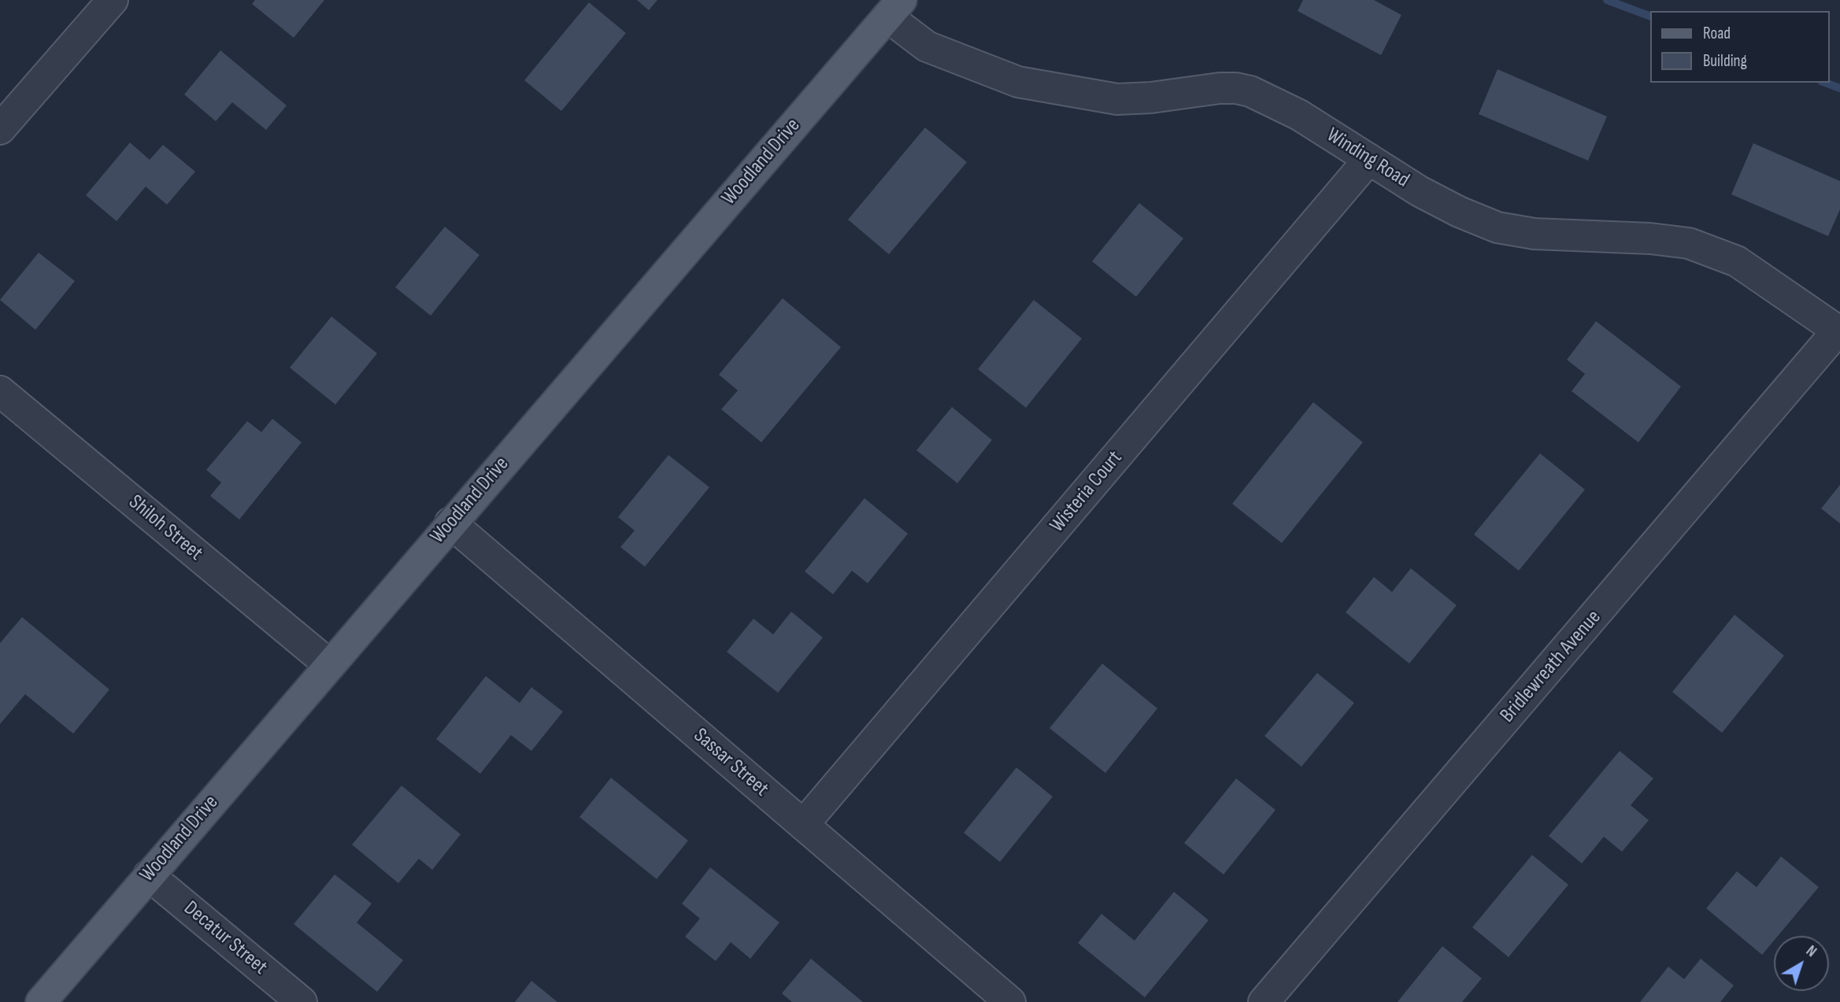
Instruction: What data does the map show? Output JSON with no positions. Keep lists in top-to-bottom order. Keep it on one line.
{"streets":{"main road":["Woodland Drive"],"street":["Winding Road","Wisteria Court","Shiloh Street","Bridlewreath Avenue","Sassar Street","Decatur Street"]},"crossings":[["Winding Road","Woodland Drive"],["Winding Road","Wisteria Court"],["Winding Road","Bridlewreath Avenue"],["Woodland Drive","Shiloh Street"],["Woodland Drive","Sassar Street"],["Woodland Drive","Decatur Street"],["Wisteria Court","Sassar Street"]],"legend":["Road","Building"],"north":"top right"}
